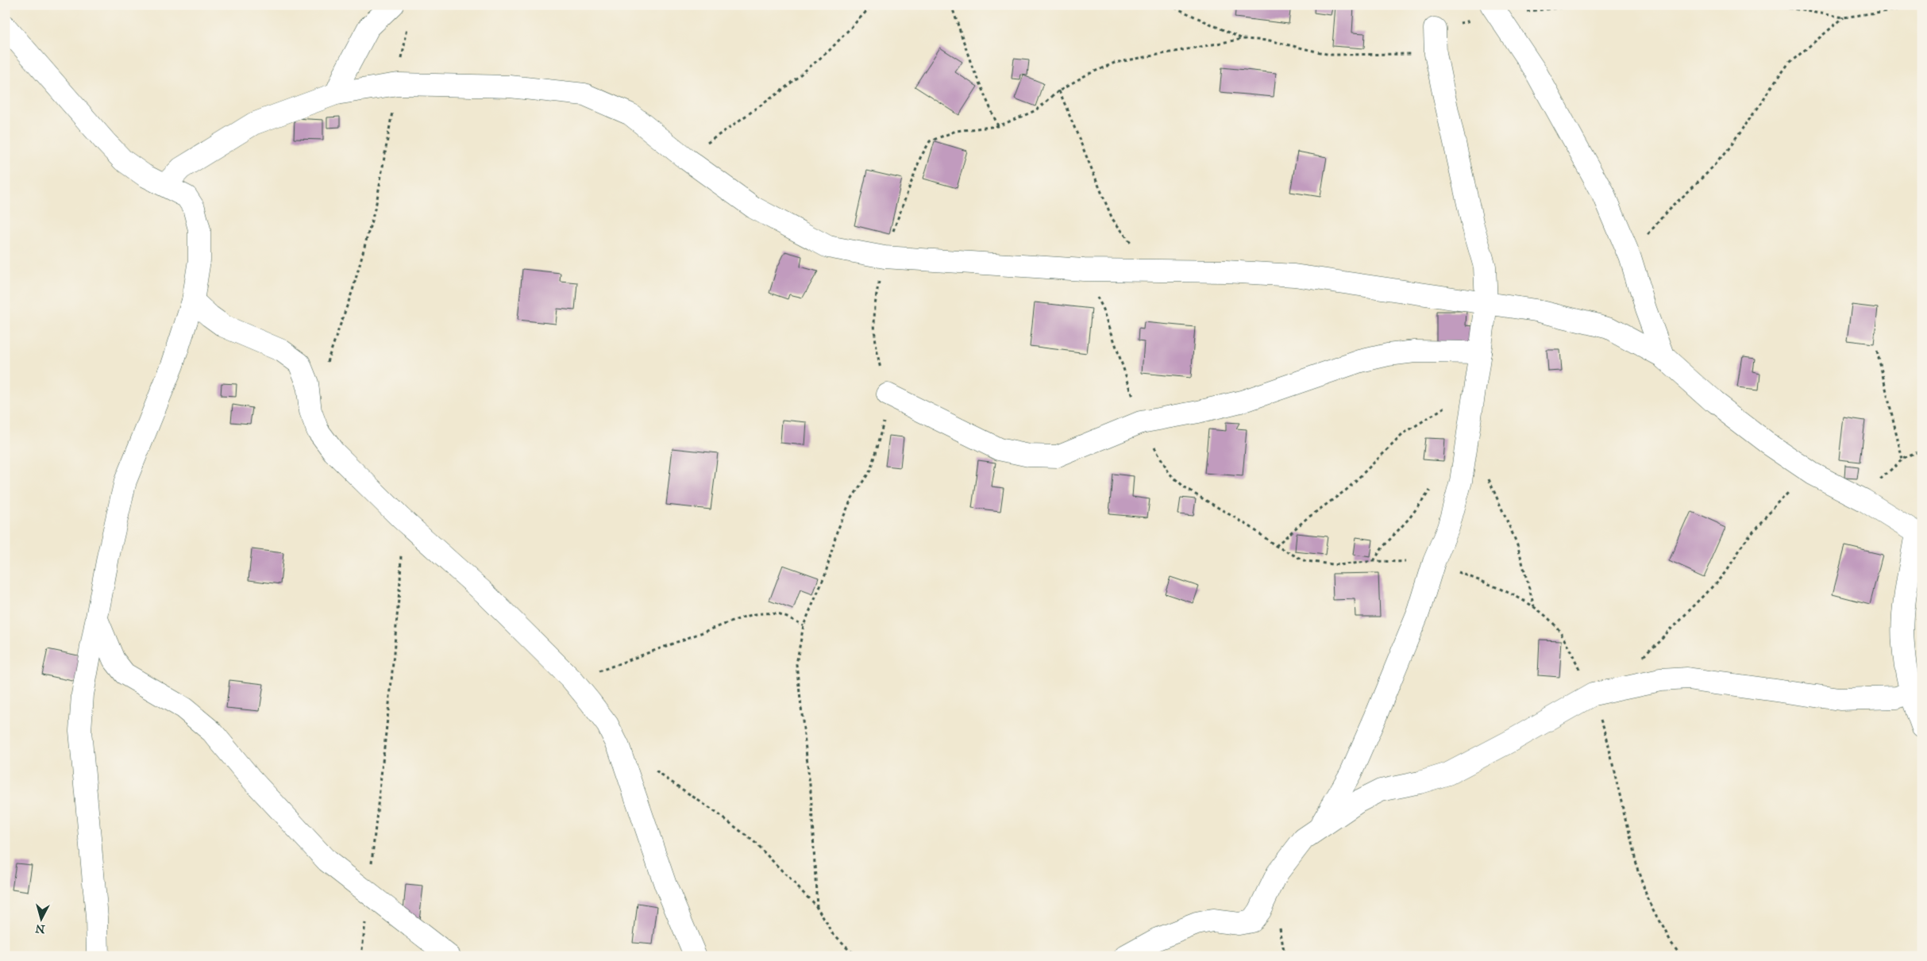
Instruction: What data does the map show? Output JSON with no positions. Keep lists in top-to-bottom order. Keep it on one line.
{"north":"bottom"}
